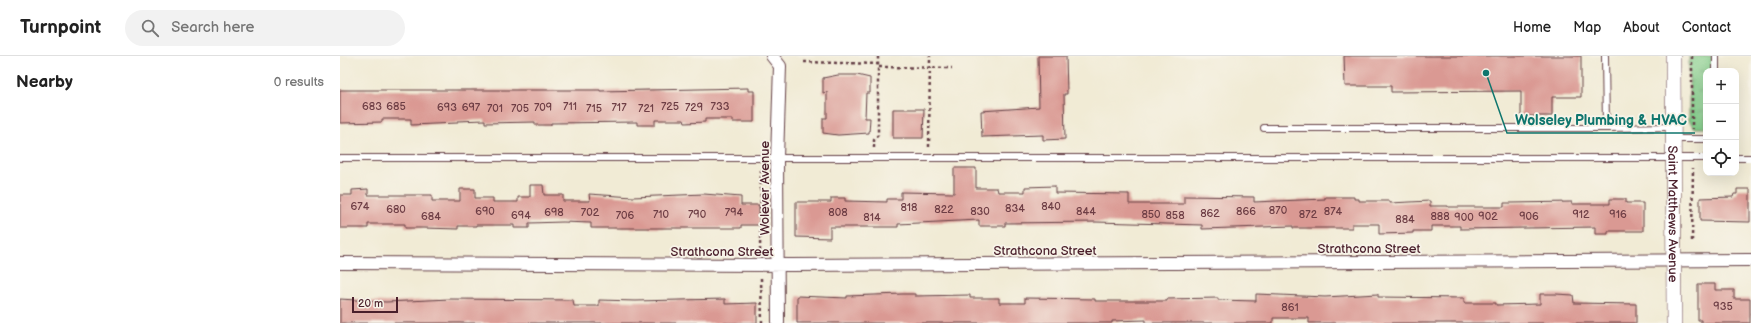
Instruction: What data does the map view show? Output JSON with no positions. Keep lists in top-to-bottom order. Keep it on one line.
{"streets":{"street":["Wolever Avenue","Saint Matthews Avenue","Strathcona Street"]},"crossings":[["Wolever Avenue","Strathcona Street"],["Saint Matthews Avenue","Strathcona Street"]],"places":["Wolseley Plumbing & HVAC"],"house_numbers":["683","685","711","725","733","693","697","709","717","729","701","705","715","721","674","840","818","834","680","822","870","690","830","844","866","874","698","702","794","808","862","710","790","850","872","912","916","694","706","858","684","888","902","906","814","900","884","935","861"],"scale_bar":"20 m","page":{"header":"Turnpoint","search":"Search here","nav":["Home","Map","About","Contact"],"heading":["Nearby","0 results"],"map_buttons":["+","−"],"scale":"20 m"}}
